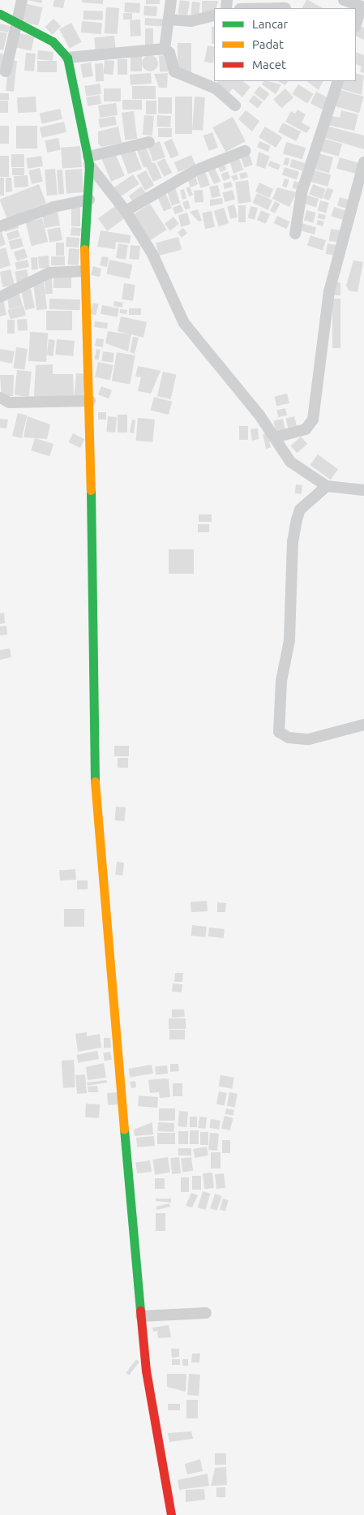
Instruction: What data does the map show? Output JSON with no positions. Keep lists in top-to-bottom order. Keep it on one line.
{"legend":["Lancar","Padat","Macet"]}
